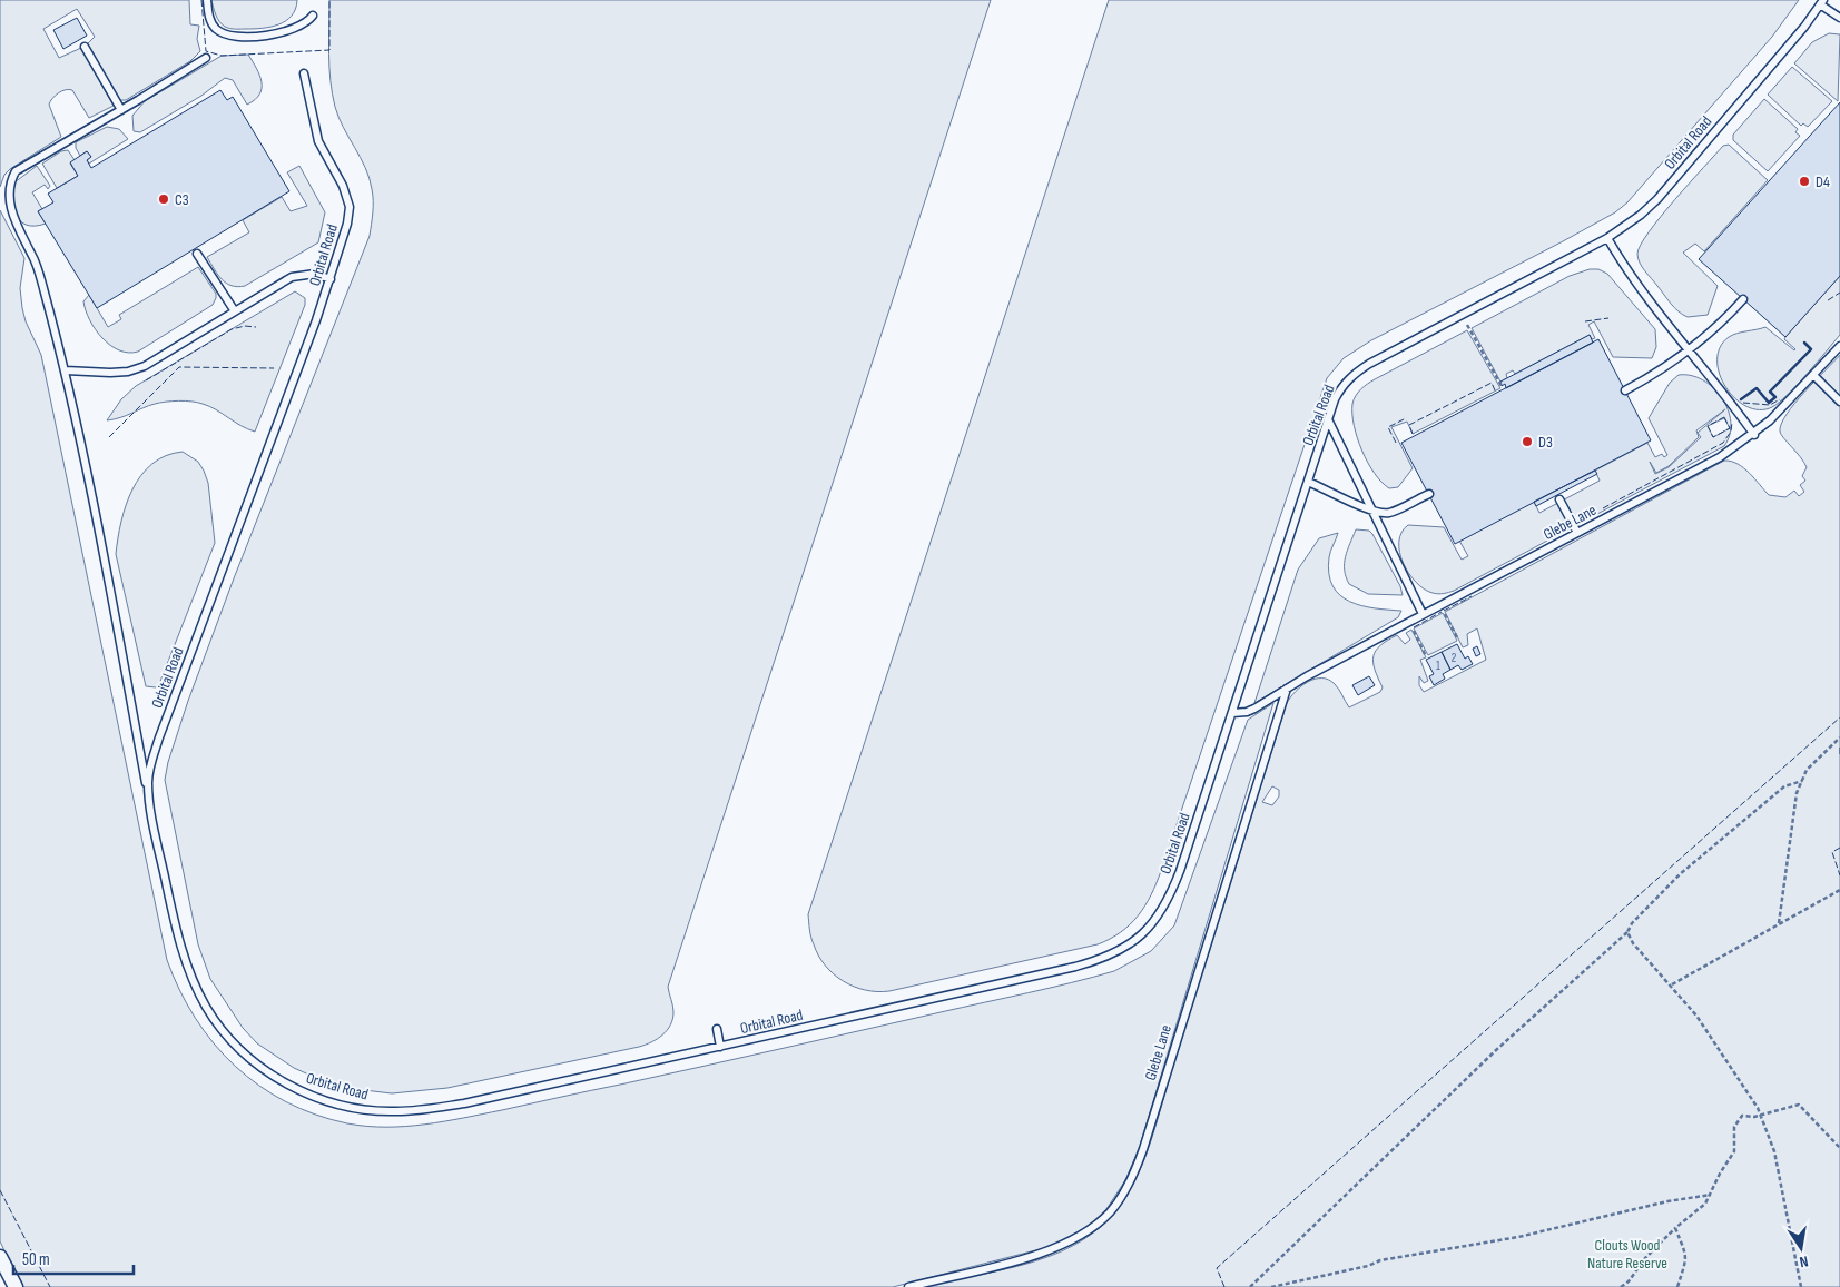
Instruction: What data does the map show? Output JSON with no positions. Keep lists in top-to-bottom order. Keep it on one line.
{"streets":{"lane":["Orbital Road","Glebe Lane"]},"crossings":[["Orbital Road","Glebe Lane"]],"parks":["Clouts Wood Nature Reserve"],"places":["D4","C3","D3"],"house_numbers":["2","1"],"scale_bar":"50 m","north":"bottom"}
